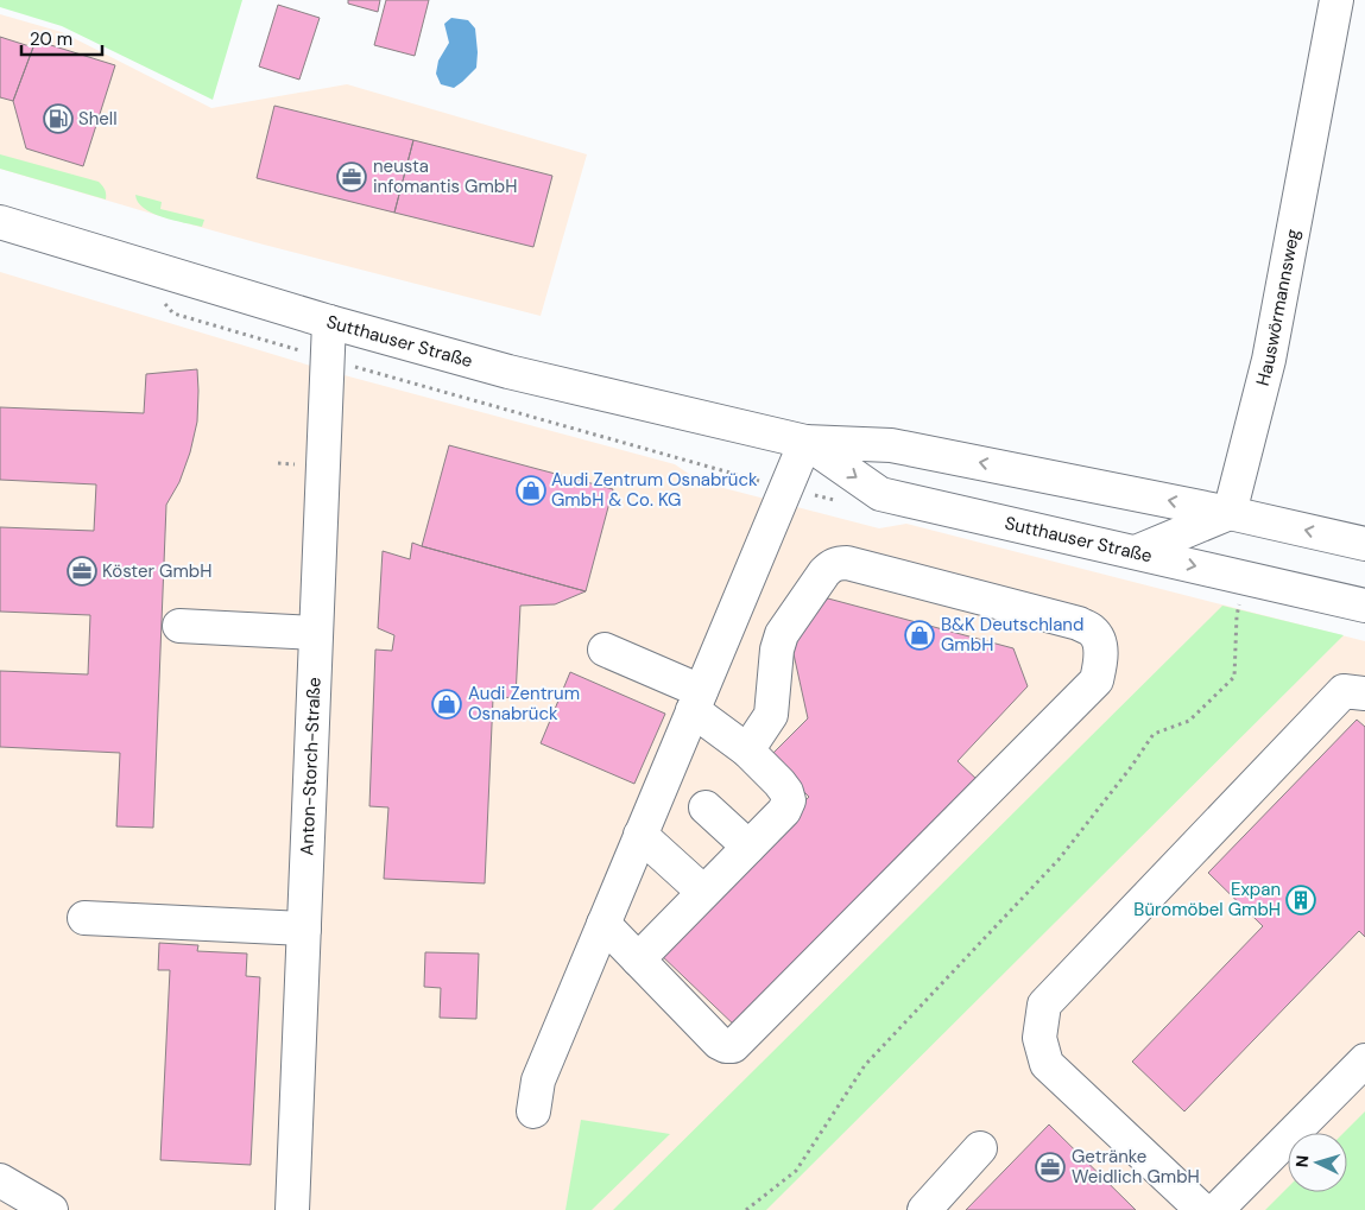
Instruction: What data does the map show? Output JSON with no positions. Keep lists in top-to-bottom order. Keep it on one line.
{"streets":{"street":["Hauswörmannsweg","Sutthauser Straße","Anton-Storch-Straße"]},"crossings":[["Hauswörmannsweg","Sutthauser Straße"],["Sutthauser Straße","Anton-Storch-Straße"]],"places":{"fuel station":["Shell"],"office":["neusta infomantis GmbH","Köster GmbH","Getränke Weidlich GmbH"],"shop":["Audi Zentrum Osnabrück GmbH & Co. KG","B&K Deutschland GmbH","Audi Zentrum Osnabrück"],"building":["Expan Büromöbel GmbH"]},"scale_bar":"20 m","north":"left"}
